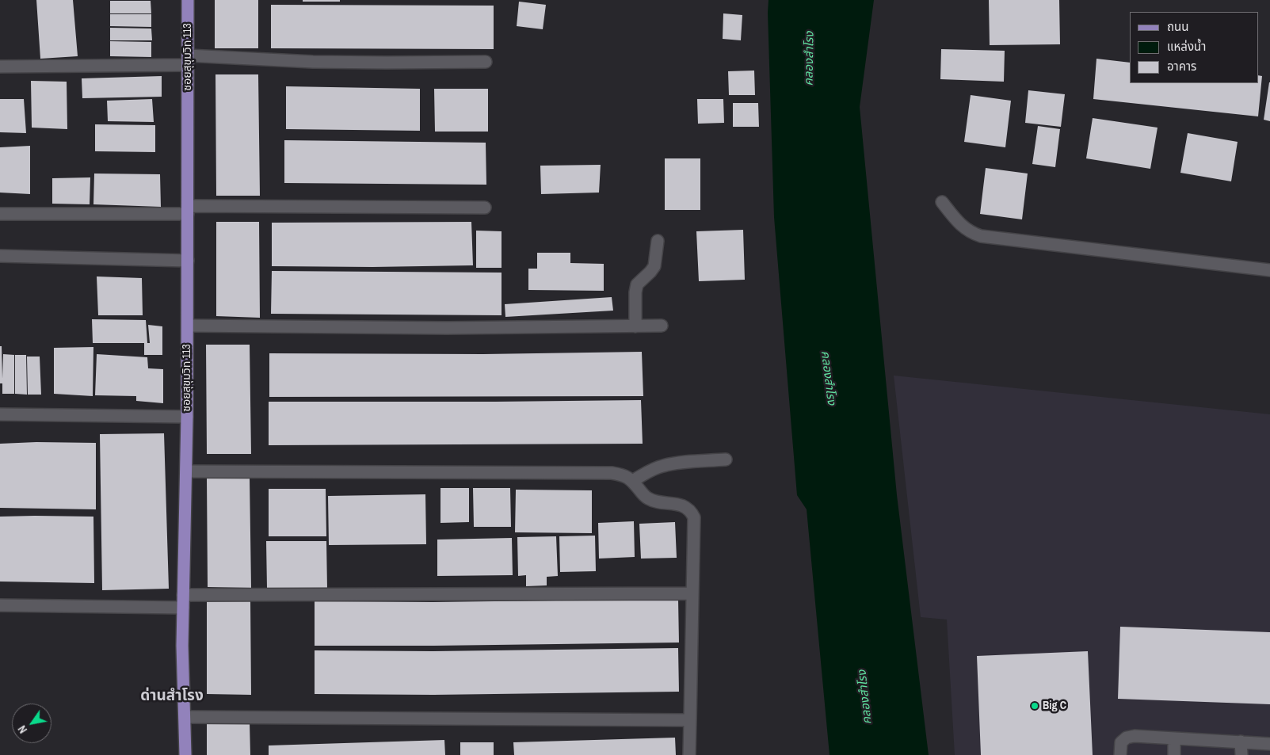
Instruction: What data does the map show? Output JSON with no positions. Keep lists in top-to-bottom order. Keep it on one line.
{"streets":{"main road":["ซอยสุขุมวิท 113"]},"districts":["ด่านสำโรง"],"water":["คลองสำโรง"],"places":["Big C"],"legend":["ถนน","แหล่งน้ำ","อาคาร"],"north":"bottom left"}
